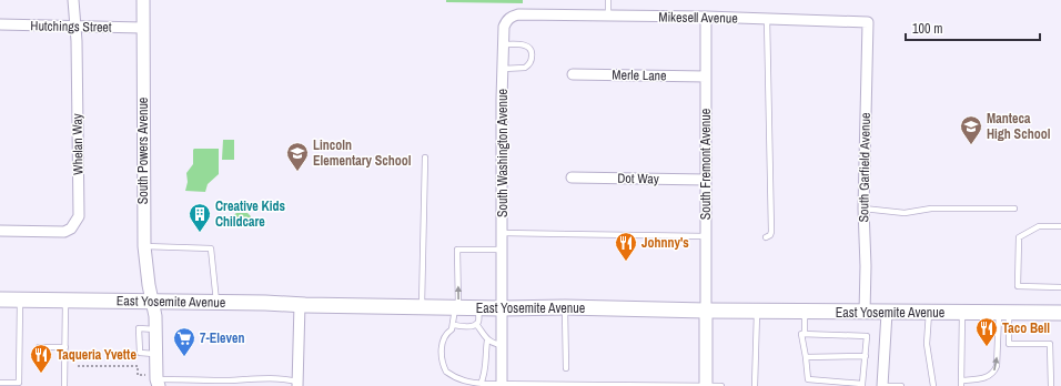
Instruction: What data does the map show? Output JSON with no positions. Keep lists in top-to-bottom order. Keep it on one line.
{"streets":{"main road":["East Yosemite Avenue"],"street":["Mikesell Avenue","Hutchings Street","Merle Lane","Whelan Way","South Powers Avenue","South Washington Avenue","South Fremont Avenue","South Garfield Avenue","Dot Way"]},"crossings":[["Mikesell Avenue","South Washington Avenue"],["Mikesell Avenue","South Fremont Avenue"],["Mikesell Avenue","South Garfield Avenue"],["Hutchings Street","Whelan Way"],["Hutchings Street","South Powers Avenue"],["Merle Lane","South Fremont Avenue"],["South Powers Avenue","East Yosemite Avenue"],["South Washington Avenue","East Yosemite Avenue"],["South Fremont Avenue","Dot Way"],["South Fremont Avenue","East Yosemite Avenue"],["South Garfield Avenue","East Yosemite Avenue"]],"places":{"school or university":["Manteca High School","Lincoln Elementary School"],"building":["Creative Kids Childcare"],"restaurant":["Johnny's","Taco Bell","Taqueria Yvette"],"supermarket":["7-Eleven"]},"scale_bar":"100 m"}
